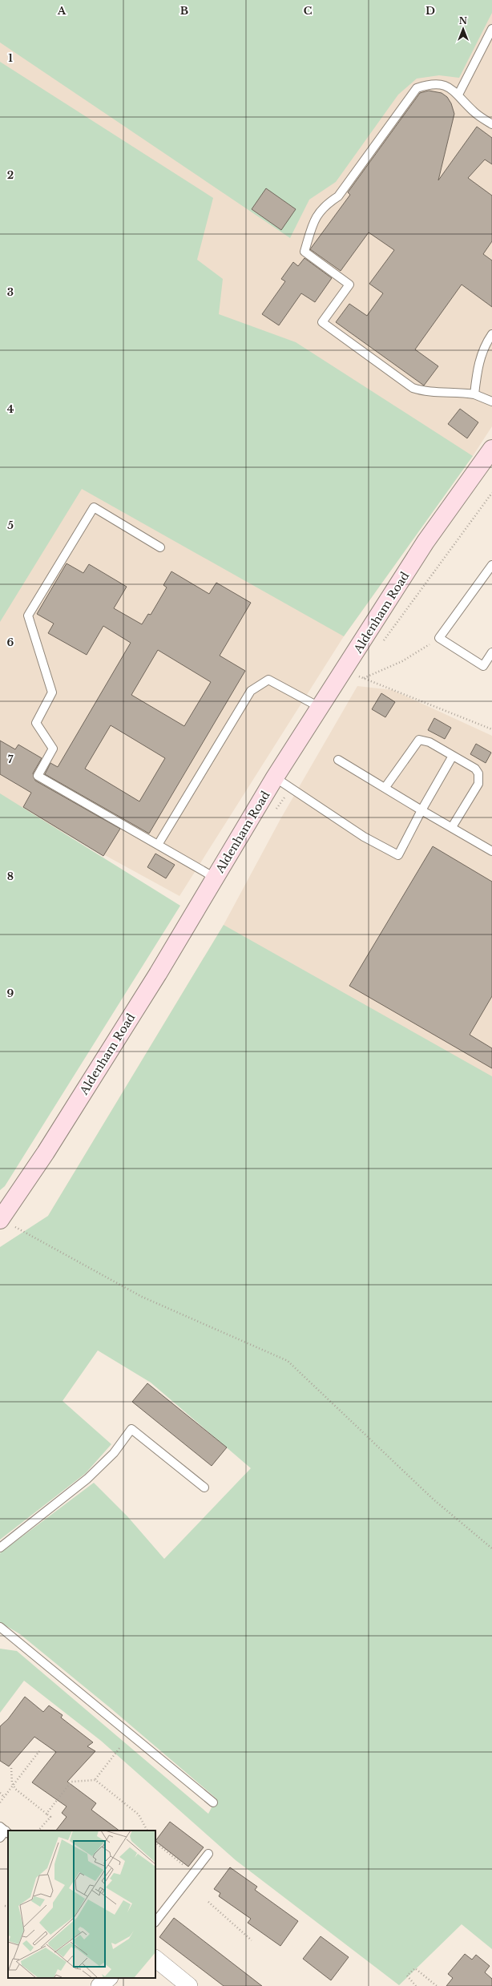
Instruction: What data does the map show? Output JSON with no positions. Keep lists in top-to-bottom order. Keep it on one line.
{"streets":{"main road":["Aldenham Road"]},"north":"top","grid":{"columns":["A","B","C","D"],"rows":["1","2","3","4","5","6","7","8","9"]}}
